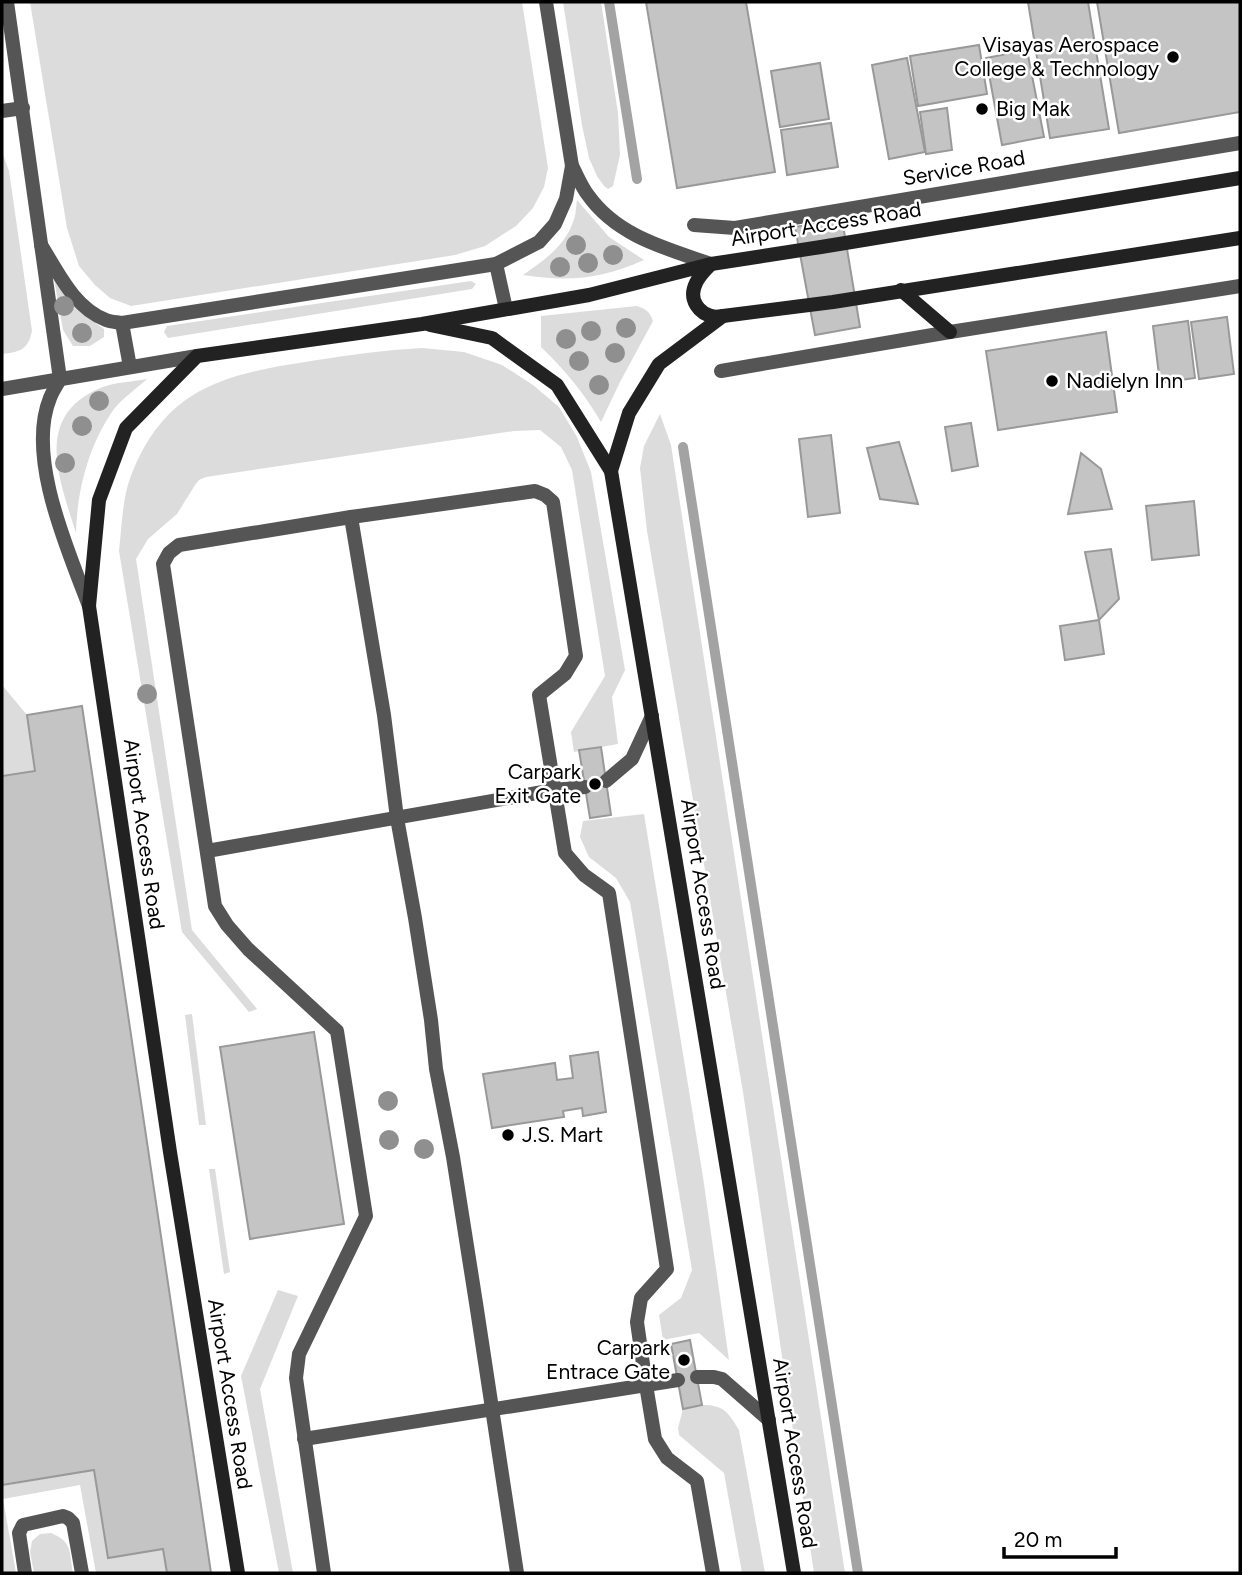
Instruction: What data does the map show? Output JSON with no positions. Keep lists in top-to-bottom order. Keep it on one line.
{"streets":{"main road":["Airport Access Road"],"lane":["Service Road"]},"places":["Visayas Aerospace College & Technology","Big Mak","Nadielyn Inn","Carpark Exit Gate","J.S. Mart","Carpark Entrace Gate"],"scale_bar":"20 m"}
